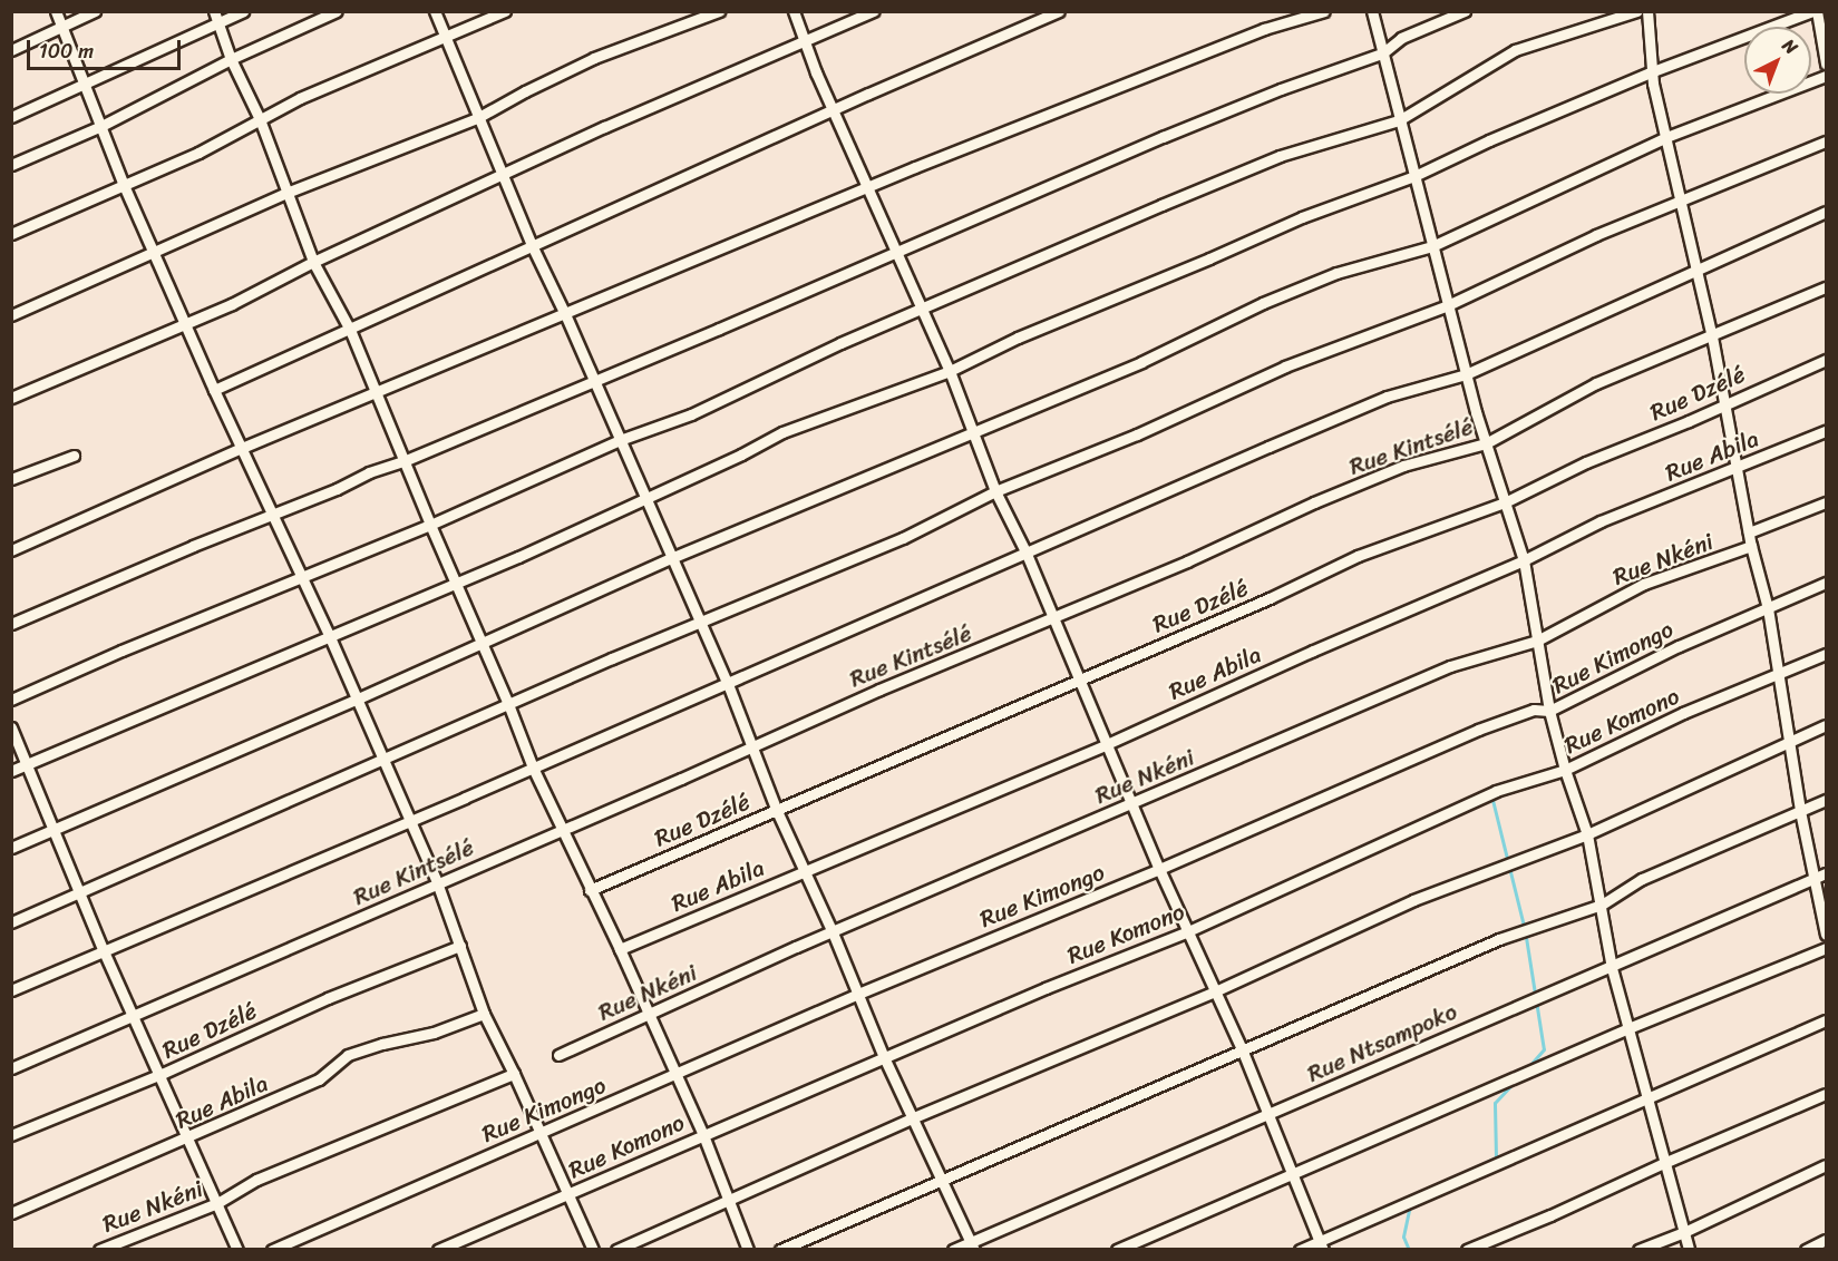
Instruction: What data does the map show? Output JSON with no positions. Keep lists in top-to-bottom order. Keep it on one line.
{"streets":{"street":["Rue Dzélé","Rue Kintsélé","Rue Abila","Rue Nkéni","Rue Kimongo","Rue Komono","Rue Ntsampoko"]},"scale_bar":"100 m","north":"top right"}
